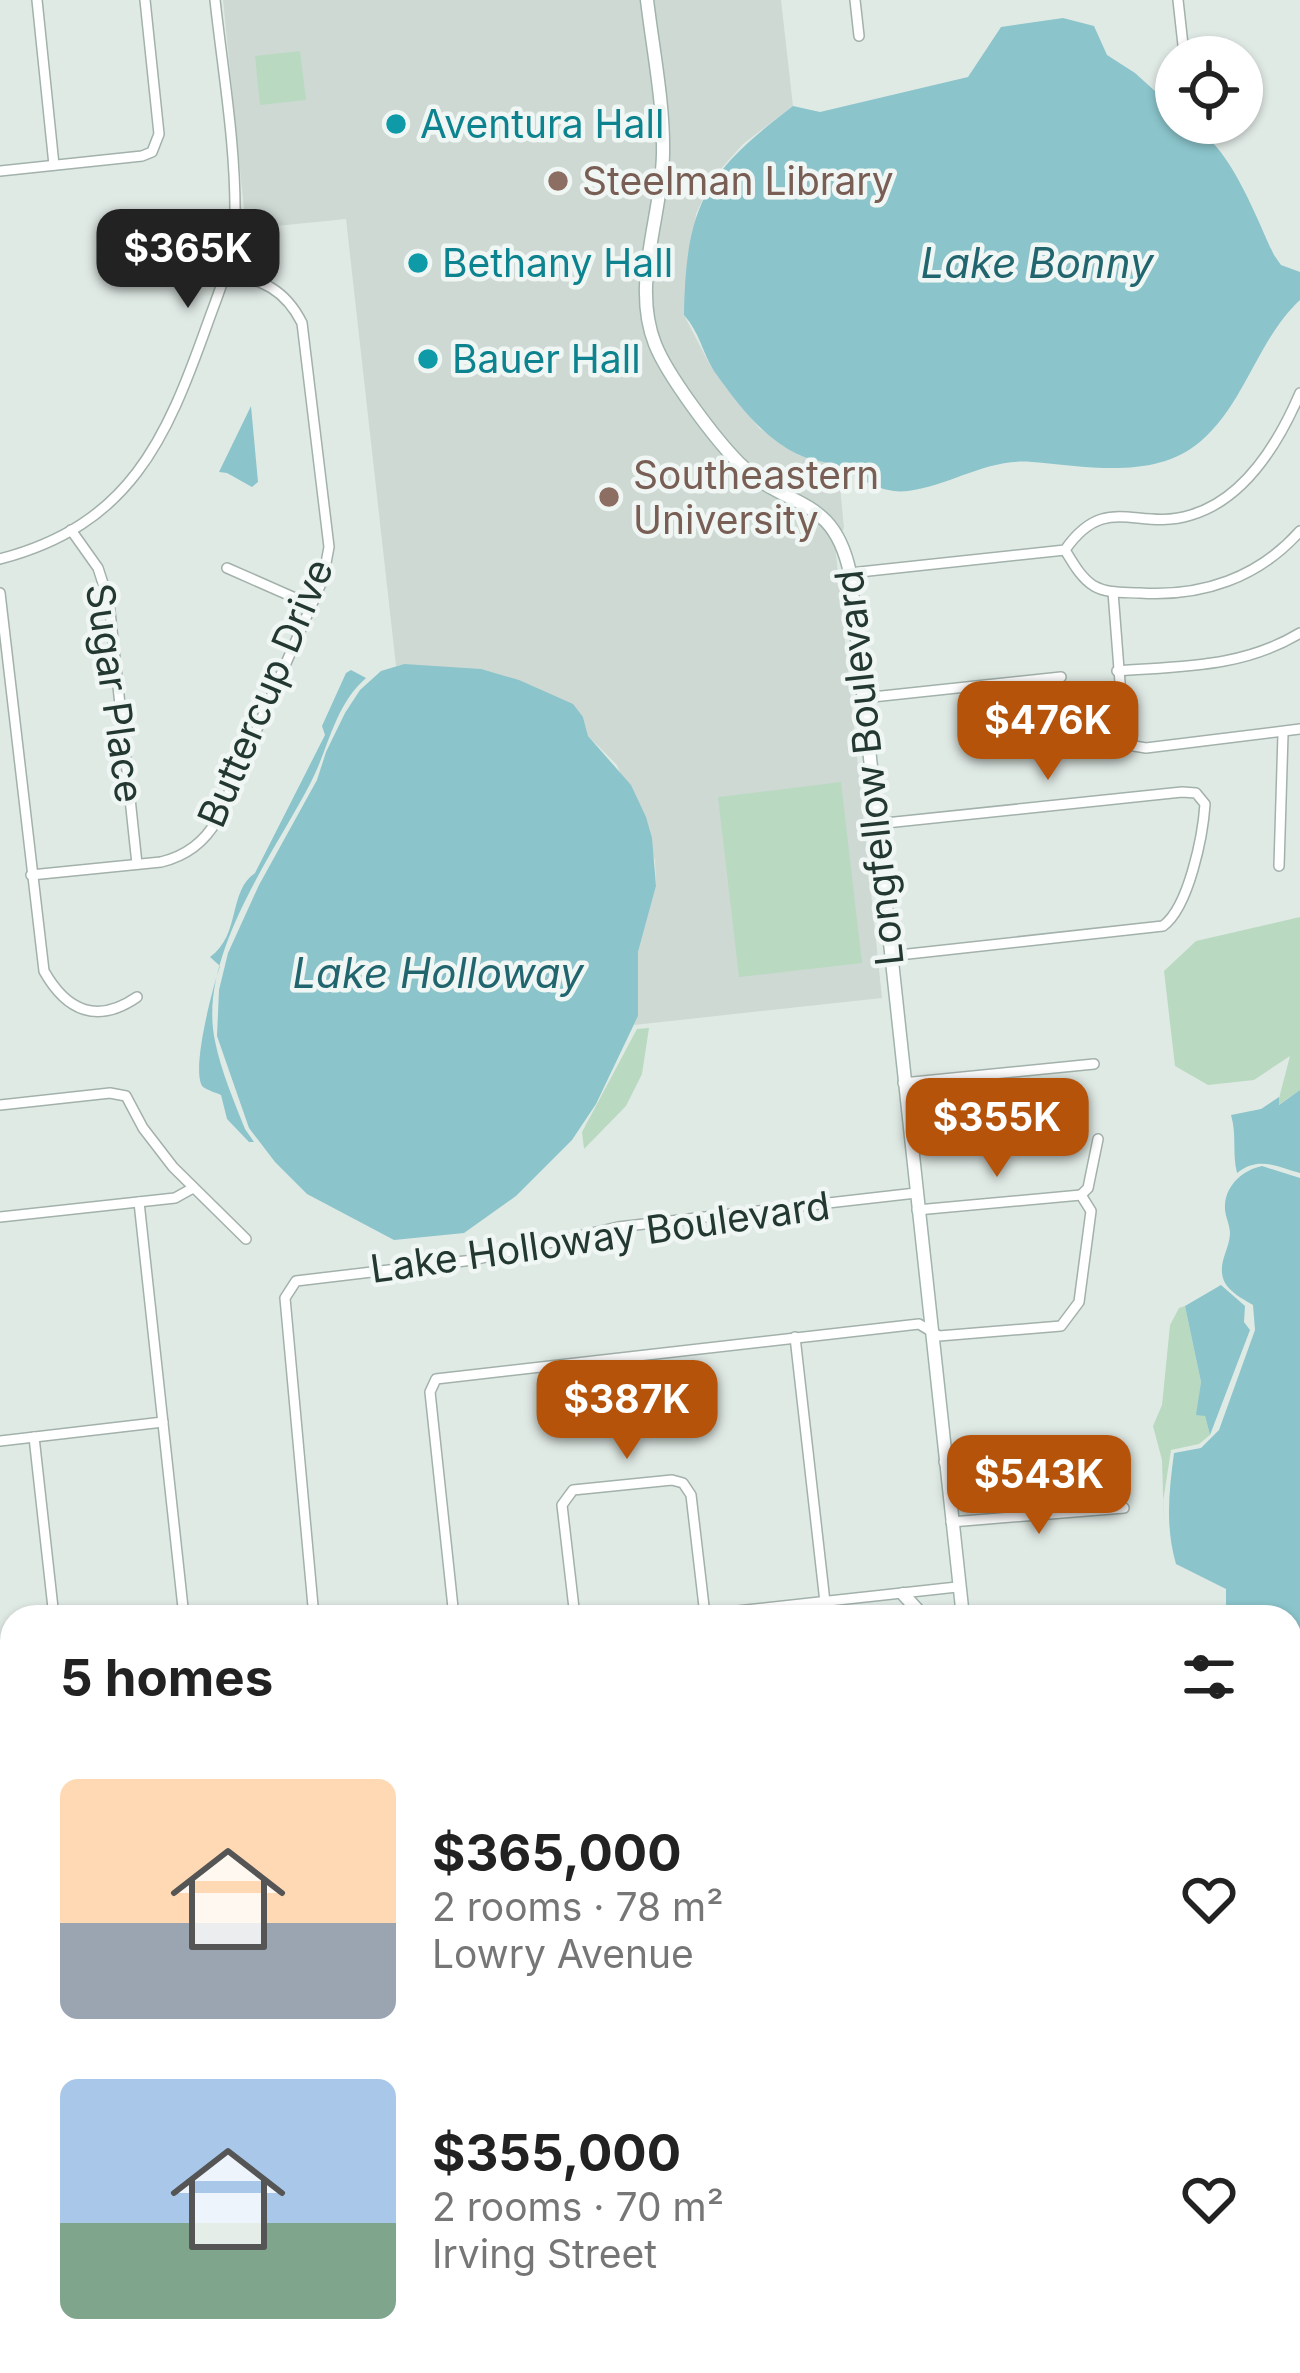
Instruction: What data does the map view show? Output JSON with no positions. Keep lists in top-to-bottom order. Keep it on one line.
{"streets":{"street":["Sugar Place","Buttercup Drive","Longfellow Boulevard","Lake Holloway Boulevard"]},"crossings":[["Sugar Place","Buttercup Drive"],["Longfellow Boulevard","Lake Holloway Boulevard"]],"water":["Lake Bonny","Lake Holloway"],"places":["Aventura Hall","Steelman Library","Bethany Hall","Bauer Hall","Southeastern University"],"page":{"price":["$365K","$476K","$355K","$387K","$543K"],"heading":"5 homes","list":[{"name":"$365,000","note":"2 rooms · 78 m² · Lowry Avenue"},{"name":"$355,000","note":"2 rooms · 70 m² · Irving Street"}]}}
